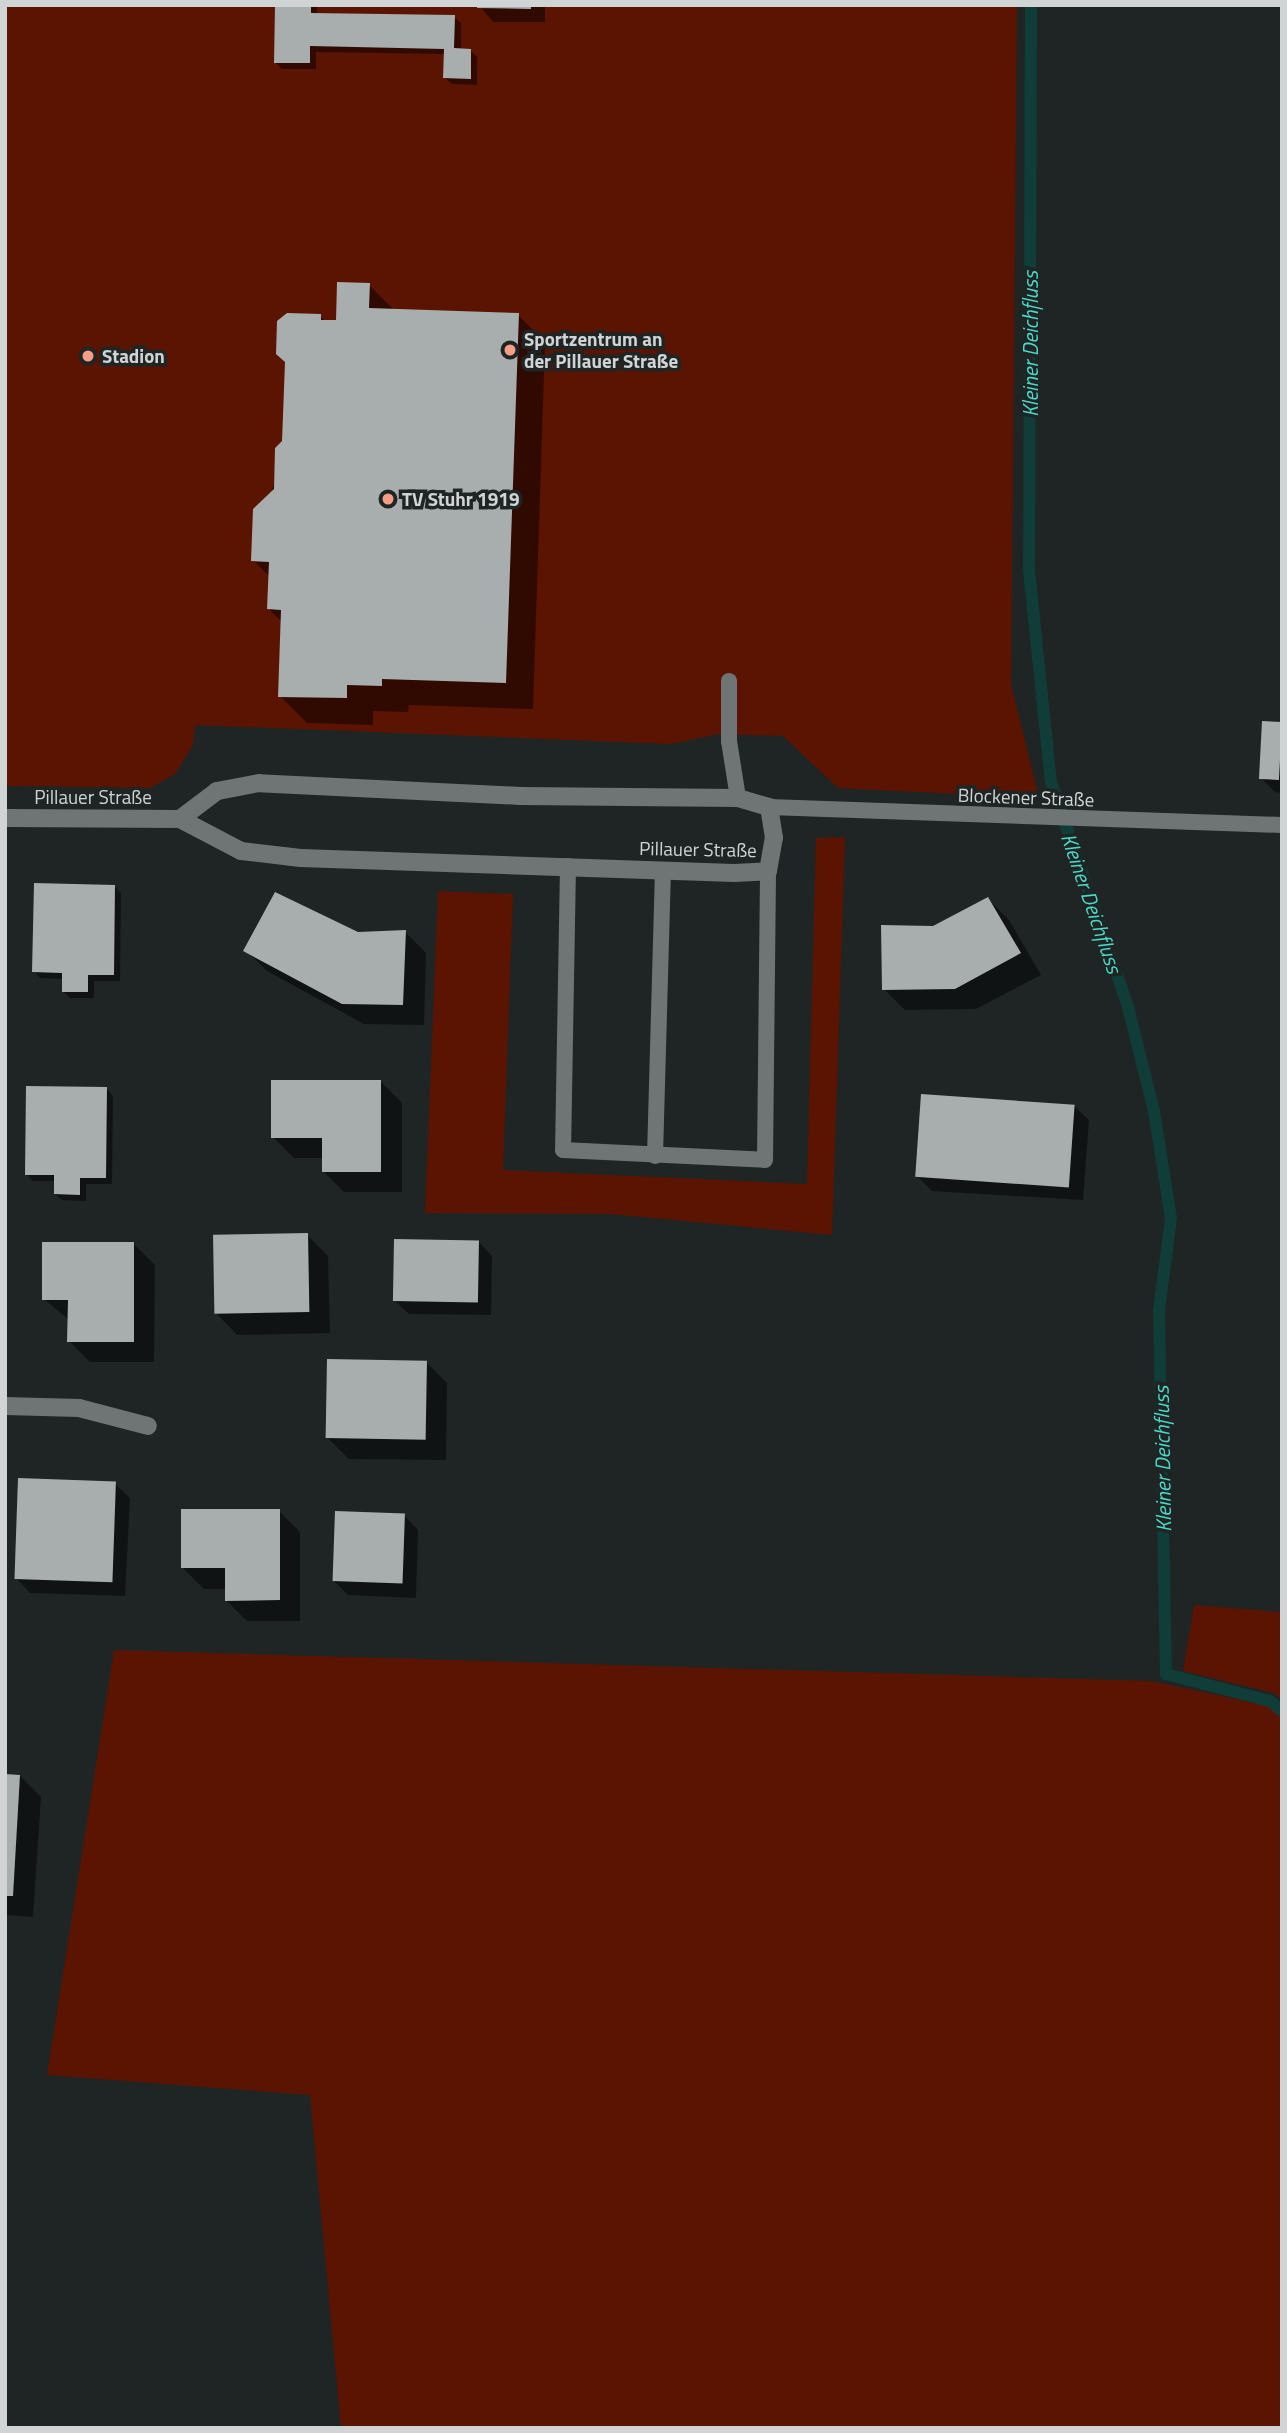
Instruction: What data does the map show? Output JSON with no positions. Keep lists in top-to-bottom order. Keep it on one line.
{"streets":{"street":["Pillauer Straße"],"lane":["Blockener Straße"]},"crossings":[["Pillauer Straße","Blockener Straße"]],"water":["Kleiner Deichfluss"],"places":["Sportzentrum an der Pillauer Straße","Stadion","TV Stuhr 1919"]}
